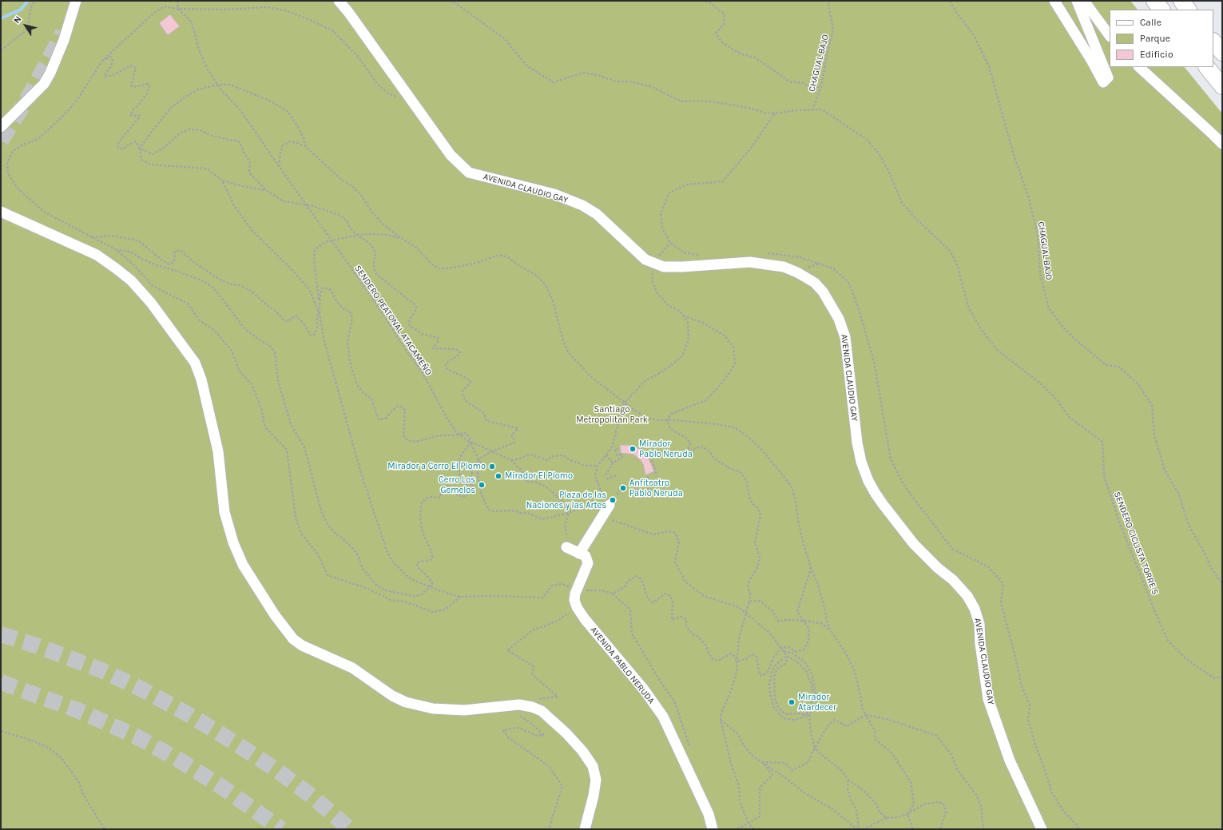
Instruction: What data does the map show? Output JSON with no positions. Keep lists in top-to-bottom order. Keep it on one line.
{"streets":{"street":["AVENIDA CLAUDIO GAY","AVENIDA PABLO NERUDA"],"path":["CHAGUAL BAJO","SENDERO PEATONAL ATACAMEÑO","SENDERO CICLISTA TORRE 5"]},"crossings":[["CHAGUAL BAJO","SENDERO CICLISTA TORRE 5"]],"parks":["Santiago Metropolitan Park"],"places":["Mirador Pablo Neruda","Mirador a Cerro El Plomo","Mirador El Plomo","Cerro Los Gemelos","Anfiteatro Pablo Neruda","Plaza de las Naciones y las Artes","Mirador Atardecer"],"legend":["Calle","Parque","Edificio"],"north":"top left"}
